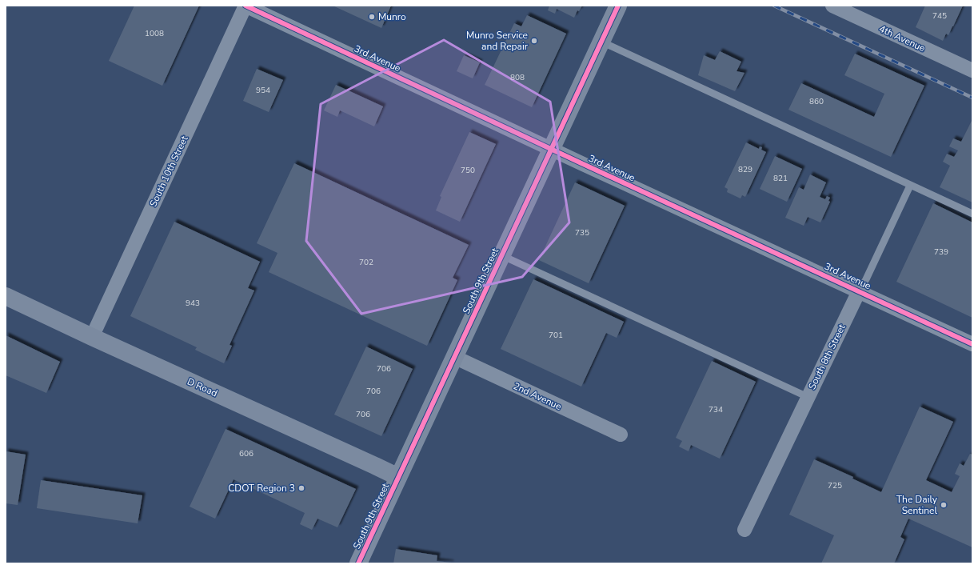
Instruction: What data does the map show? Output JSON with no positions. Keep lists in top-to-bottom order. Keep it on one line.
{"streets":{"street":["4th Avenue","3rd Avenue","South 10th Street","South 9th Street","South 8th Street","D Road","2nd Avenue"]},"crossings":[["3rd Avenue","South 10th Street"],["3rd Avenue","South 9th Street"],["3rd Avenue","South 8th Street"],["South 10th Street","D Road"],["South 9th Street","D Road"],["South 9th Street","2nd Avenue"]],"places":["Munro","Munro Service and Repair","CDOT Region 3","The Daily Sentinel"],"house_numbers":["745","1008","808","954","860","829","750","821","735","739","702","943","701","706","706","734","706","606","725"]}
